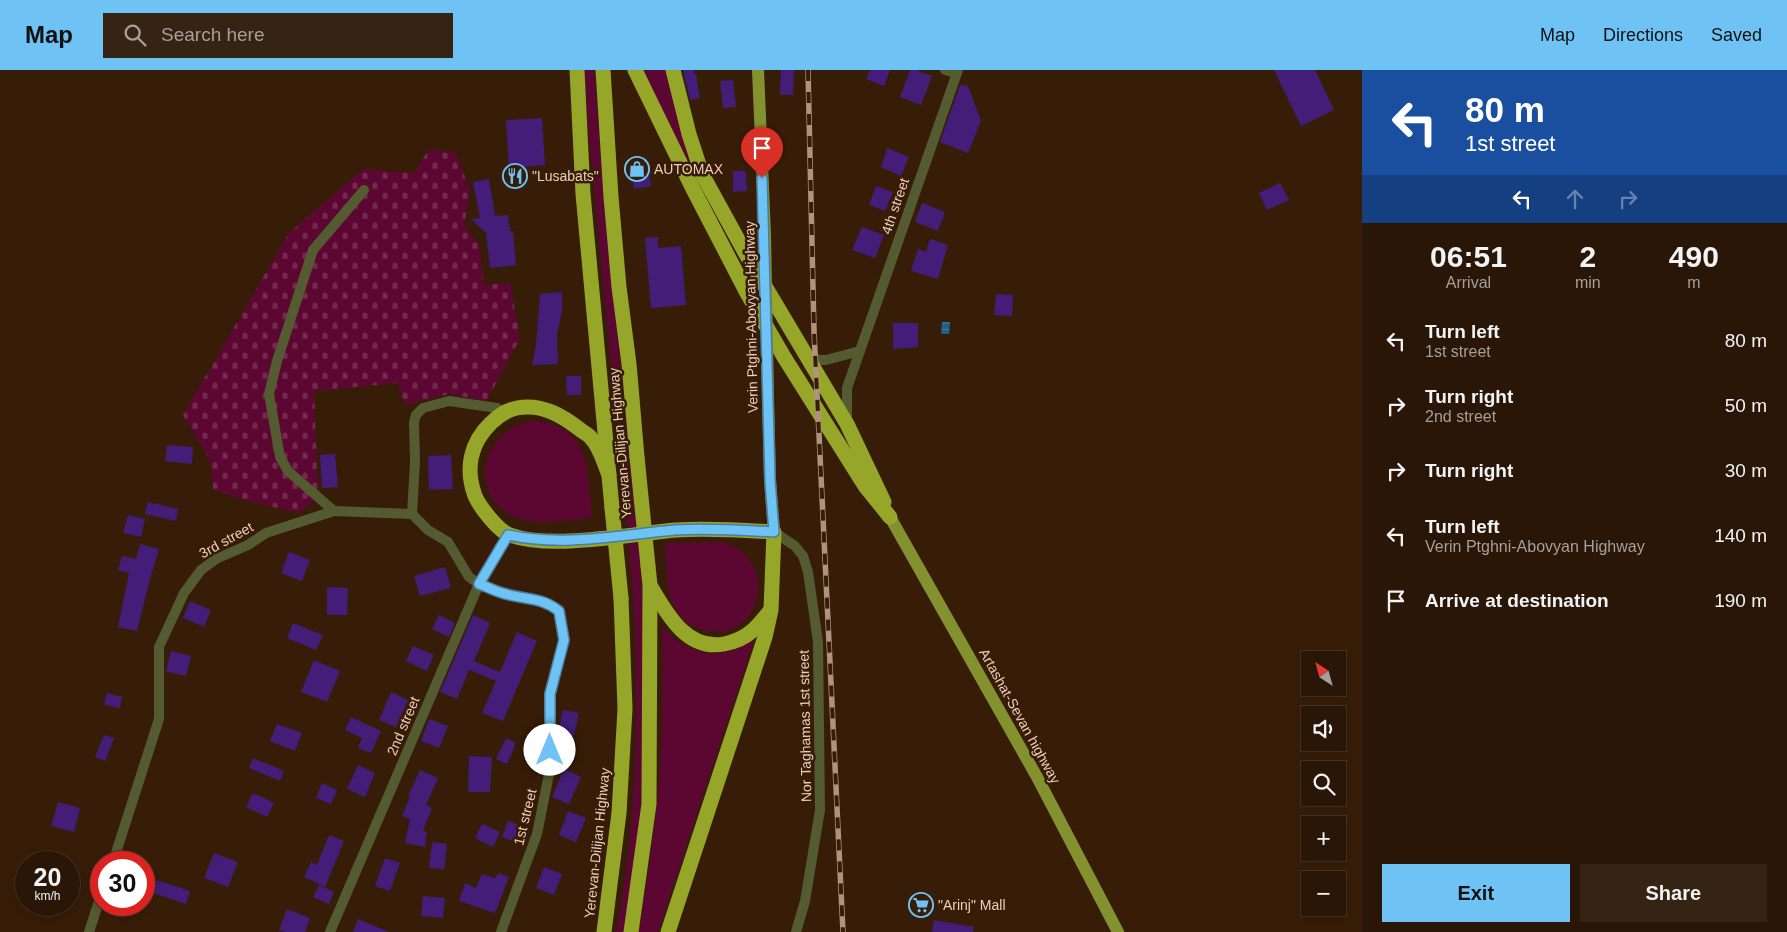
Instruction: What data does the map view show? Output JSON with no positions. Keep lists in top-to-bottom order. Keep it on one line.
{"streets":{"highway":["Yerevan-Dilijan Highway"],"main road":["Verin Ptghni-Abovyan Highway","Artashat-Sevan highway"],"street":["4th street","3rd street","2nd street","Nor Taghamas 1st street","1st street"]},"crossings":[["Verin Ptghni-Abovyan Highway","Nor Taghamas 1st street"],["2nd street","1st street"]],"places":{"shop":["AUTOMAX"],"restaurant":["\"Lusabats\""],"supermarket":["\"Arinj\" Mall"]},"north":"top left","page":{"header":"Map","search":"Search here","nav":["Map","Directions","Saved"],"turn":["80 m","1st street"],"eta":["06:51","Arrival","2","min","490","m"],"list":[{"name":"Turn left","note":"1st street","value":"80 m"},{"name":"Turn right","note":"2nd street","value":"50 m"},{"name":"Turn right","value":"30 m"},{"name":"Turn left","note":"Verin Ptghni-Abovyan Highway","value":"140 m"},{"name":"Arrive at destination","value":"190 m"}],"map_buttons":["+","−"],"speed":"20 km/h","limit":"30","buttons":["Exit","Share"]}}
